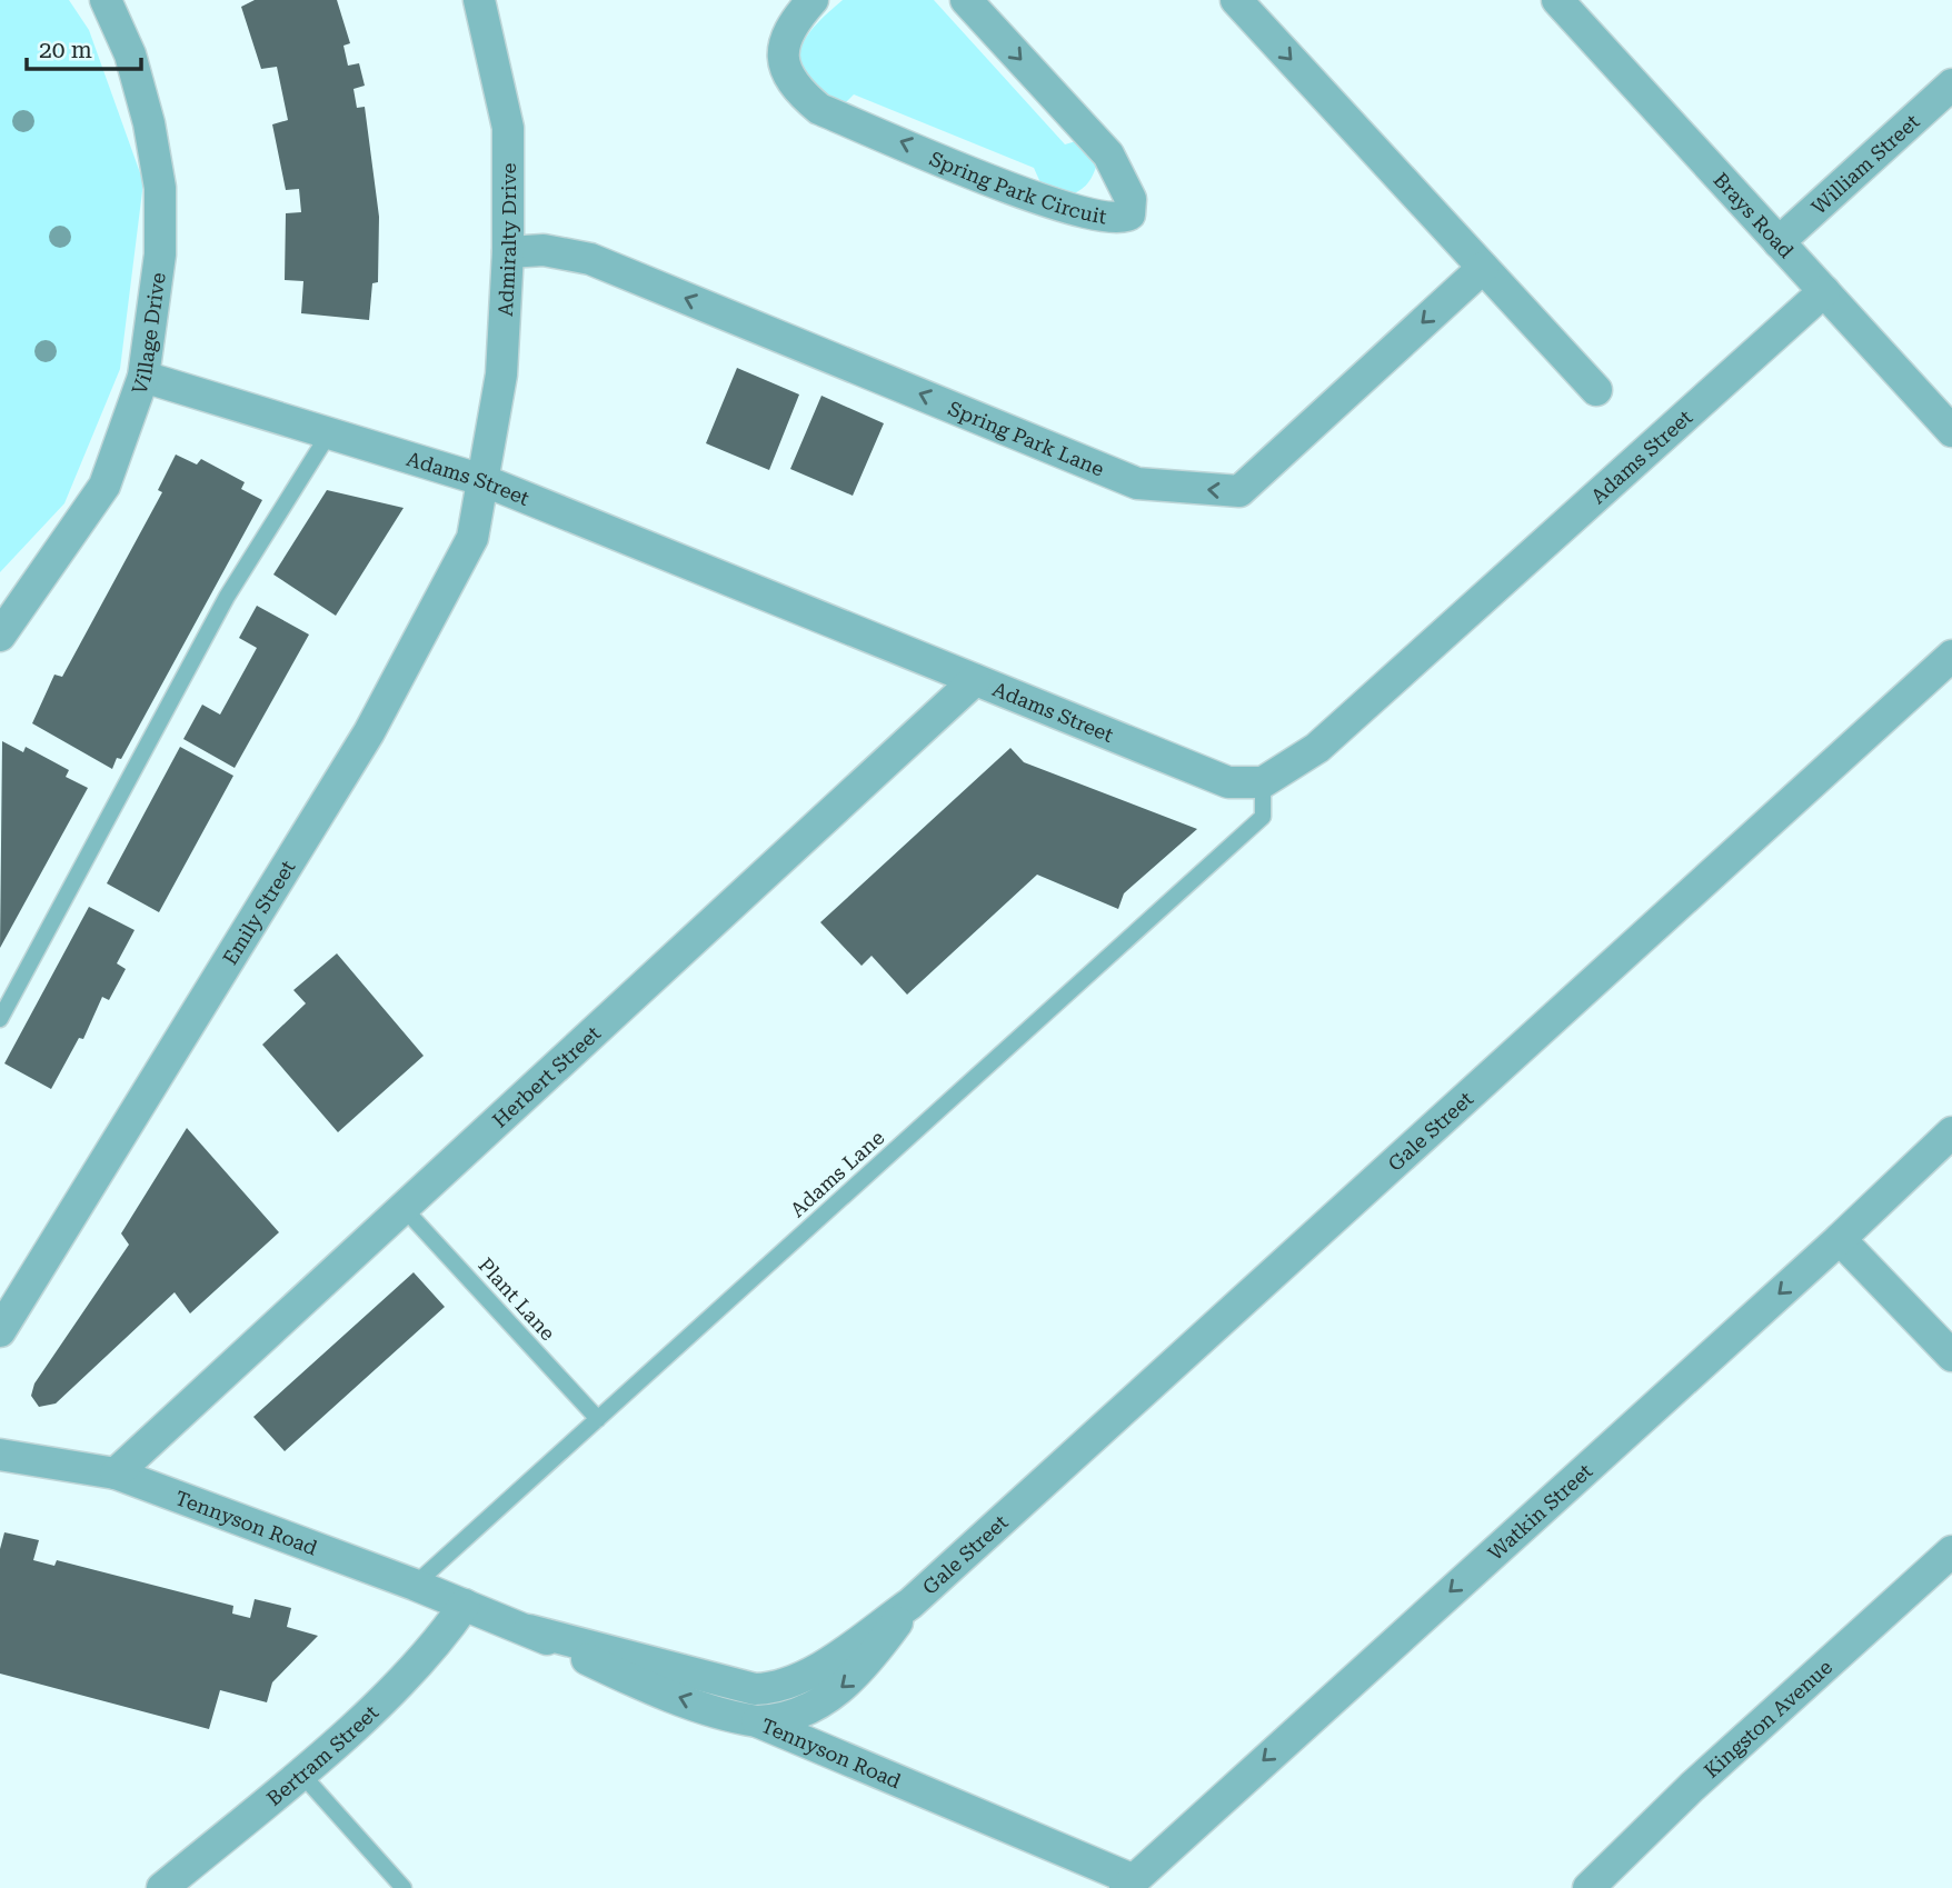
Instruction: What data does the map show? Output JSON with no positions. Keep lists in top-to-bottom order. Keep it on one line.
{"streets":{"street":["William Street","Spring Park Circuit","Brays Road","Admiralty Drive","Village Drive","Spring Park Lane","Adams Street","Emily Street","Herbert Street","Gale Street","Watkin Street","Tennyson Road","Kingston Avenue","Bertram Street"],"lane":["Adams Lane","Plant Lane"]},"crossings":[["William Street","Brays Road"],["Brays Road","Adams Street"],["Admiralty Drive","Spring Park Lane"],["Admiralty Drive","Adams Street"],["Admiralty Drive","Emily Street"],["Village Drive","Adams Street"],["Adams Street","Emily Street"],["Adams Street","Herbert Street"],["Adams Street","Adams Lane"],["Herbert Street","Plant Lane"],["Herbert Street","Tennyson Road"],["Gale Street","Tennyson Road"],["Adams Lane","Plant Lane"],["Adams Lane","Tennyson Road"],["Watkin Street","Tennyson Road"],["Tennyson Road","Bertram Street"]],"one_way":["Spring Park Lane","Watkin Street"],"scale_bar":"20 m"}
